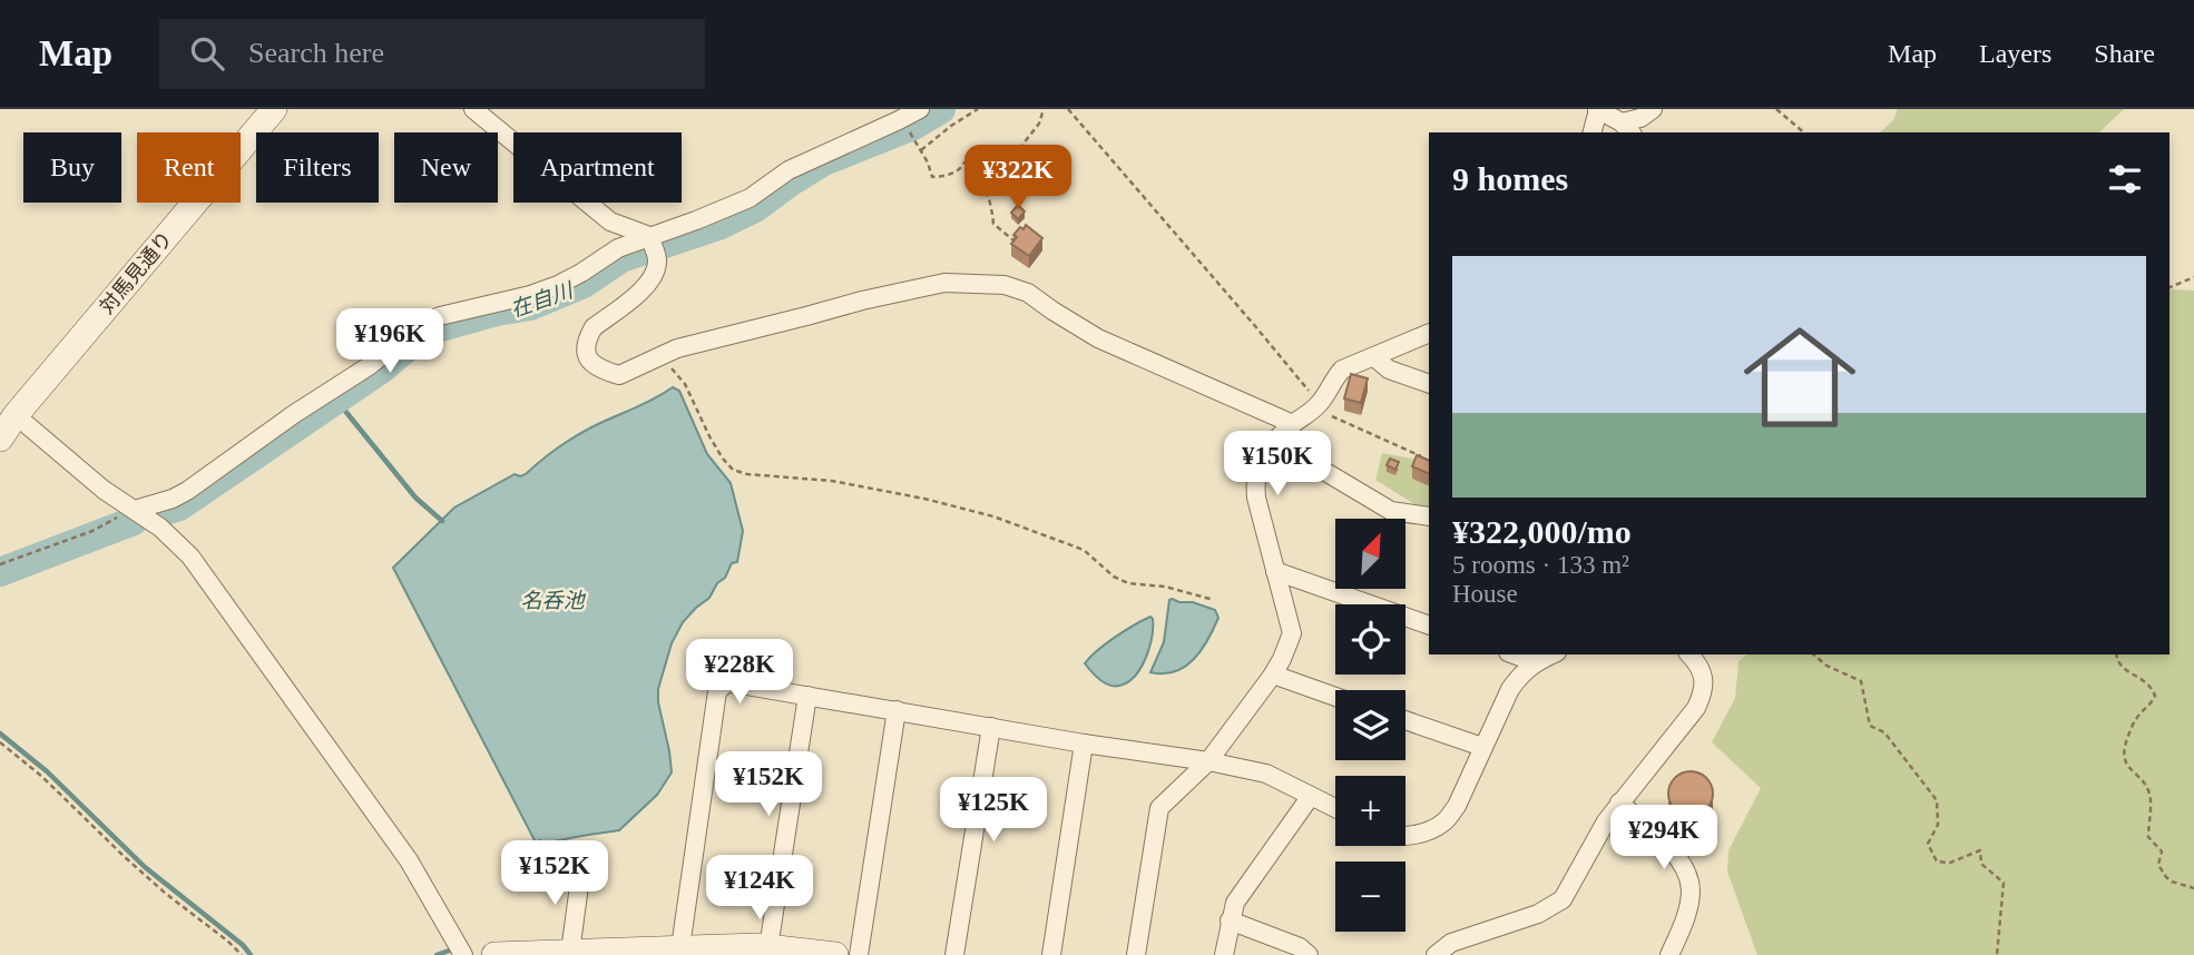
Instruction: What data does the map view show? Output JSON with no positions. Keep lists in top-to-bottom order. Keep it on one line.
{"streets":{"street":["対馬見通り"]},"water":["在自川","名呑池"],"north":"top right","page":{"header":"Map","search":"Search here","nav":["Map","Layers","Share"],"chip":["Buy","Rent","Filters","New","Apartment"],"heading":"9 homes","price":["¥322K","¥196K","¥150K","¥228K","¥152K","¥125K","¥294K","¥152K","¥124K"],"list":[{"name":"¥322,000/mo","note":"5 rooms · 133 m² · House"}],"map_buttons":["+","−"]}}
